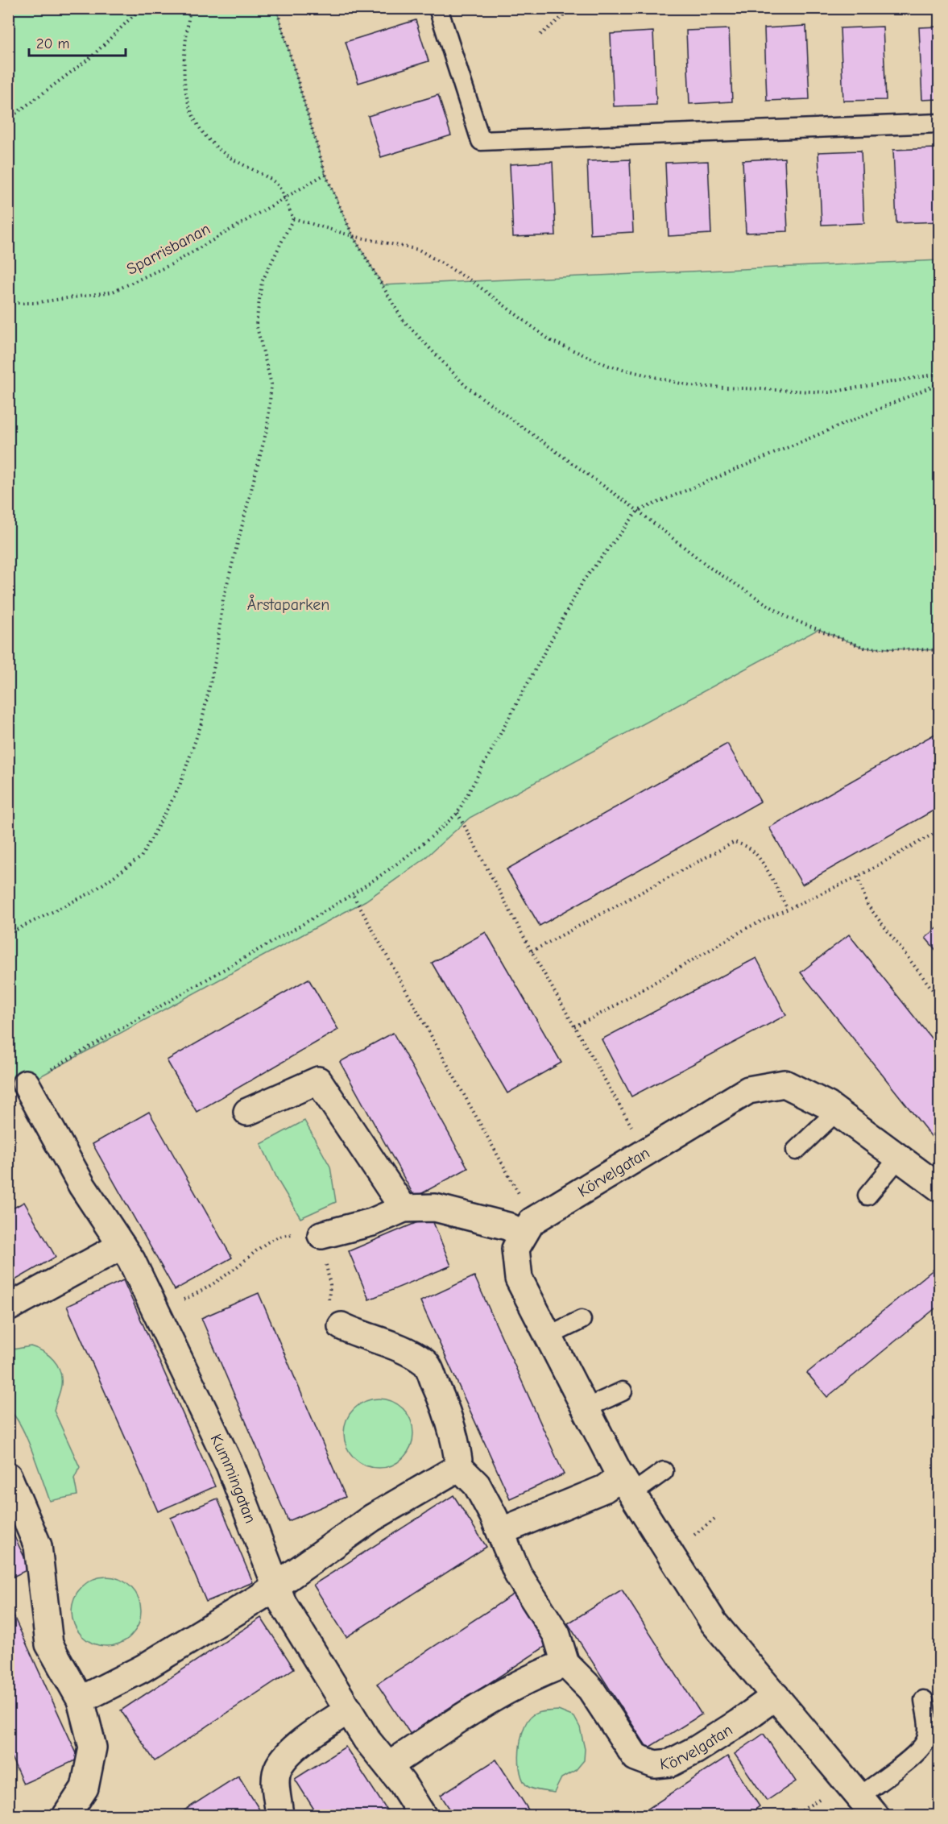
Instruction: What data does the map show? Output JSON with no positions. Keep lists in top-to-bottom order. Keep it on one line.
{"streets":{"street":["Körvelgatan","Kummingatan"],"path":["Sparrisbanan"]},"parks":["Årstaparken"],"scale_bar":"20 m"}
